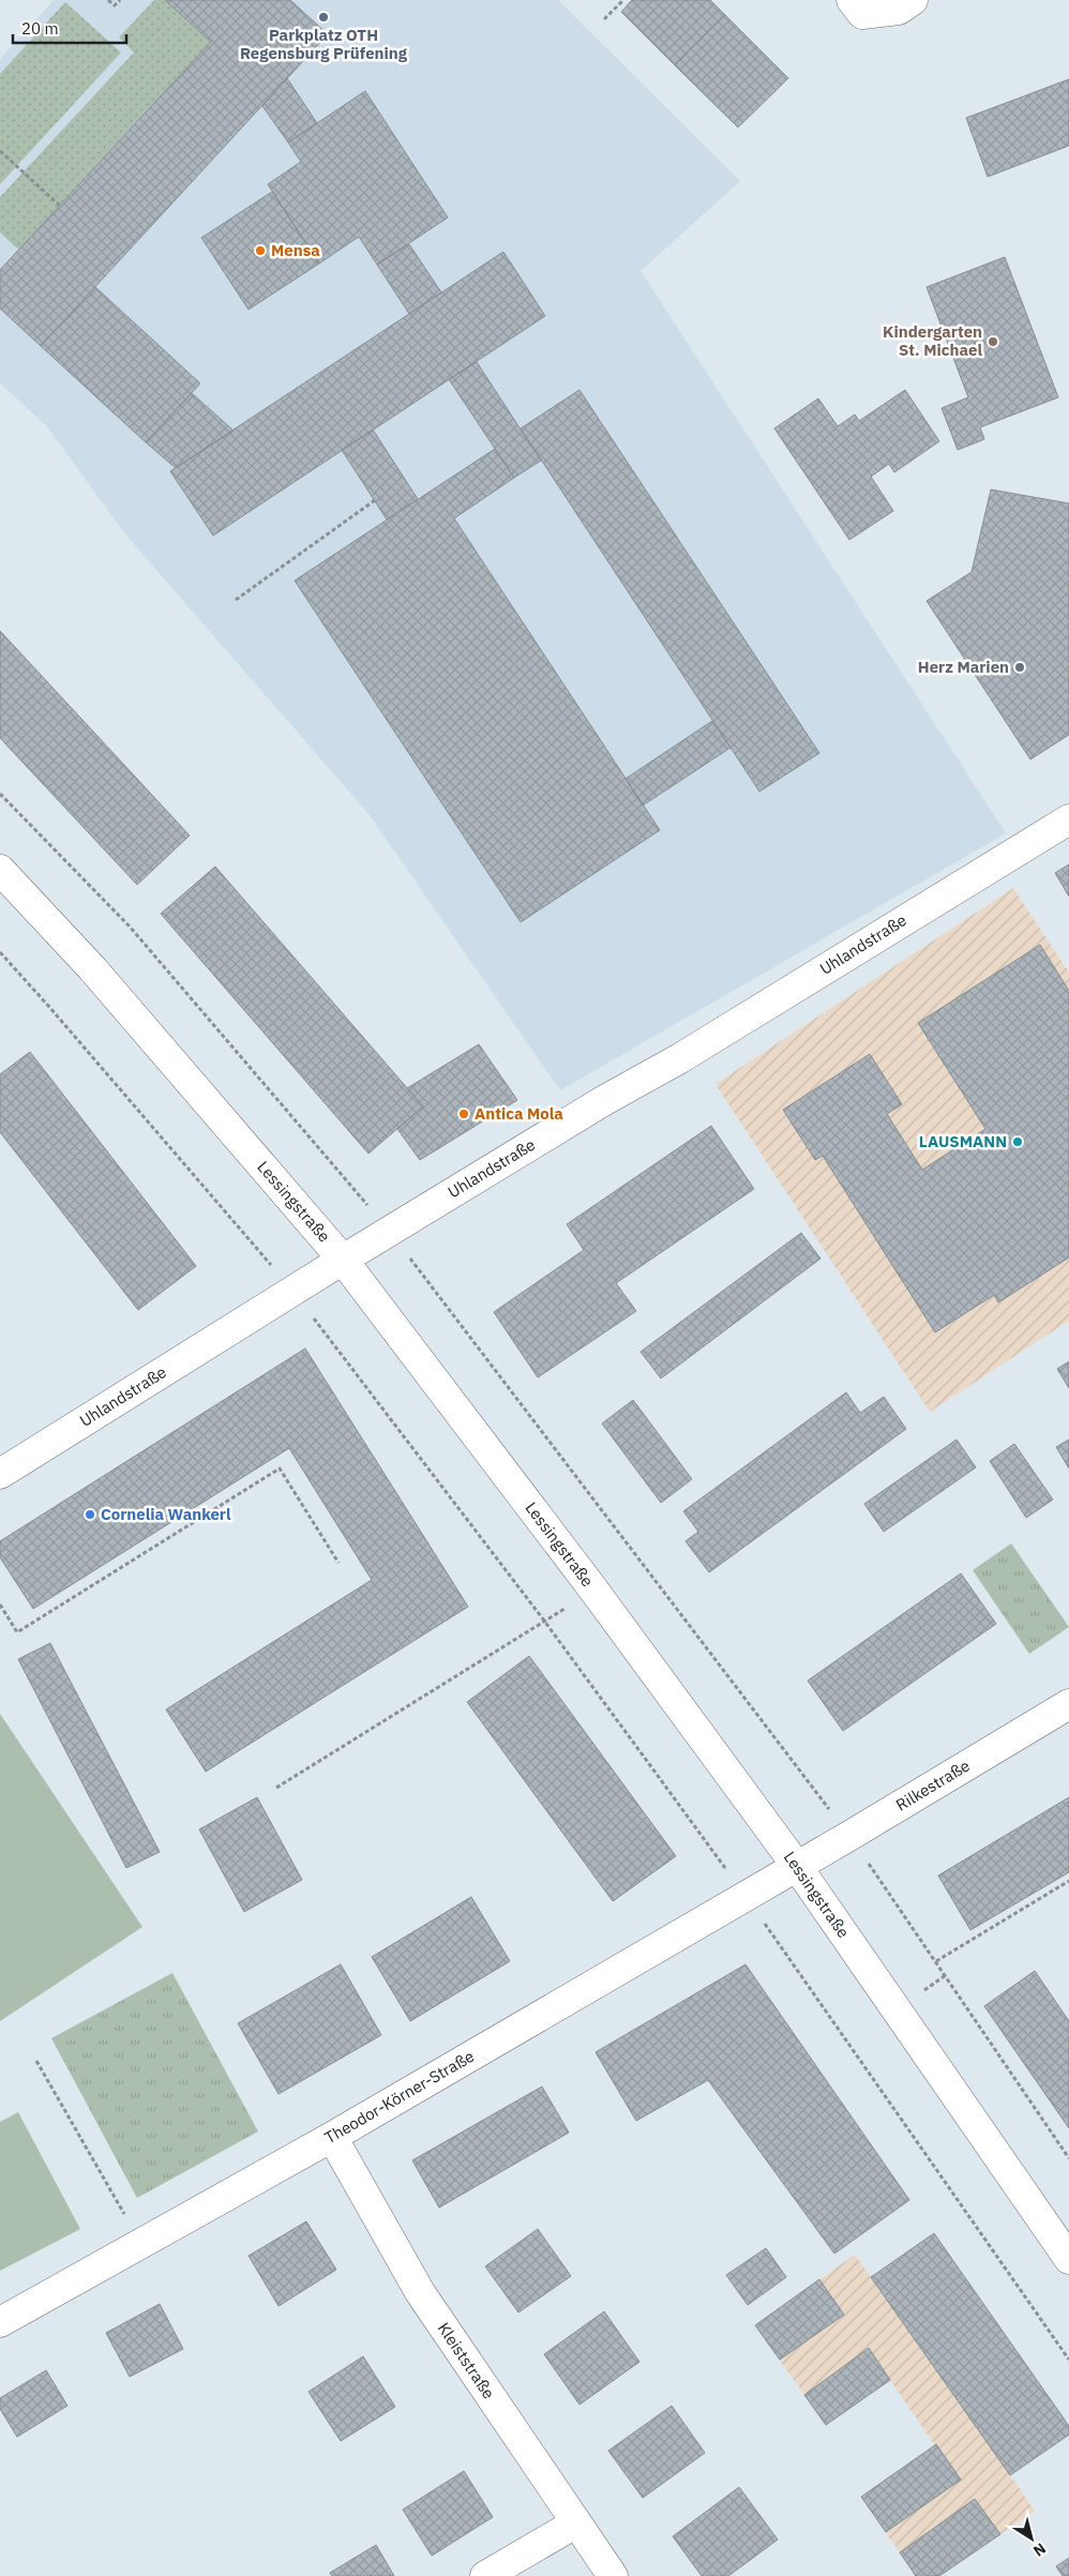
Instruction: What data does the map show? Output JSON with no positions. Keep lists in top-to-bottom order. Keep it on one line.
{"streets":{"street":["Uhlandstraße","Lessingstraße","Rilkestraße","Theodor-Körner-Straße","Kleiststraße"]},"crossings":[["Uhlandstraße","Lessingstraße"],["Lessingstraße","Rilkestraße"],["Lessingstraße","Theodor-Körner-Straße"],["Rilkestraße","Theodor-Körner-Straße"],["Theodor-Körner-Straße","Kleiststraße"]],"places":["Parkplatz OTH Regensburg Prüfening","Mensa","Kindergarten St. Michael","Herz Marien","Antica Mola","LAUSMANN","Cornelia Wankerl"],"scale_bar":"20 m","north":"bottom right"}
